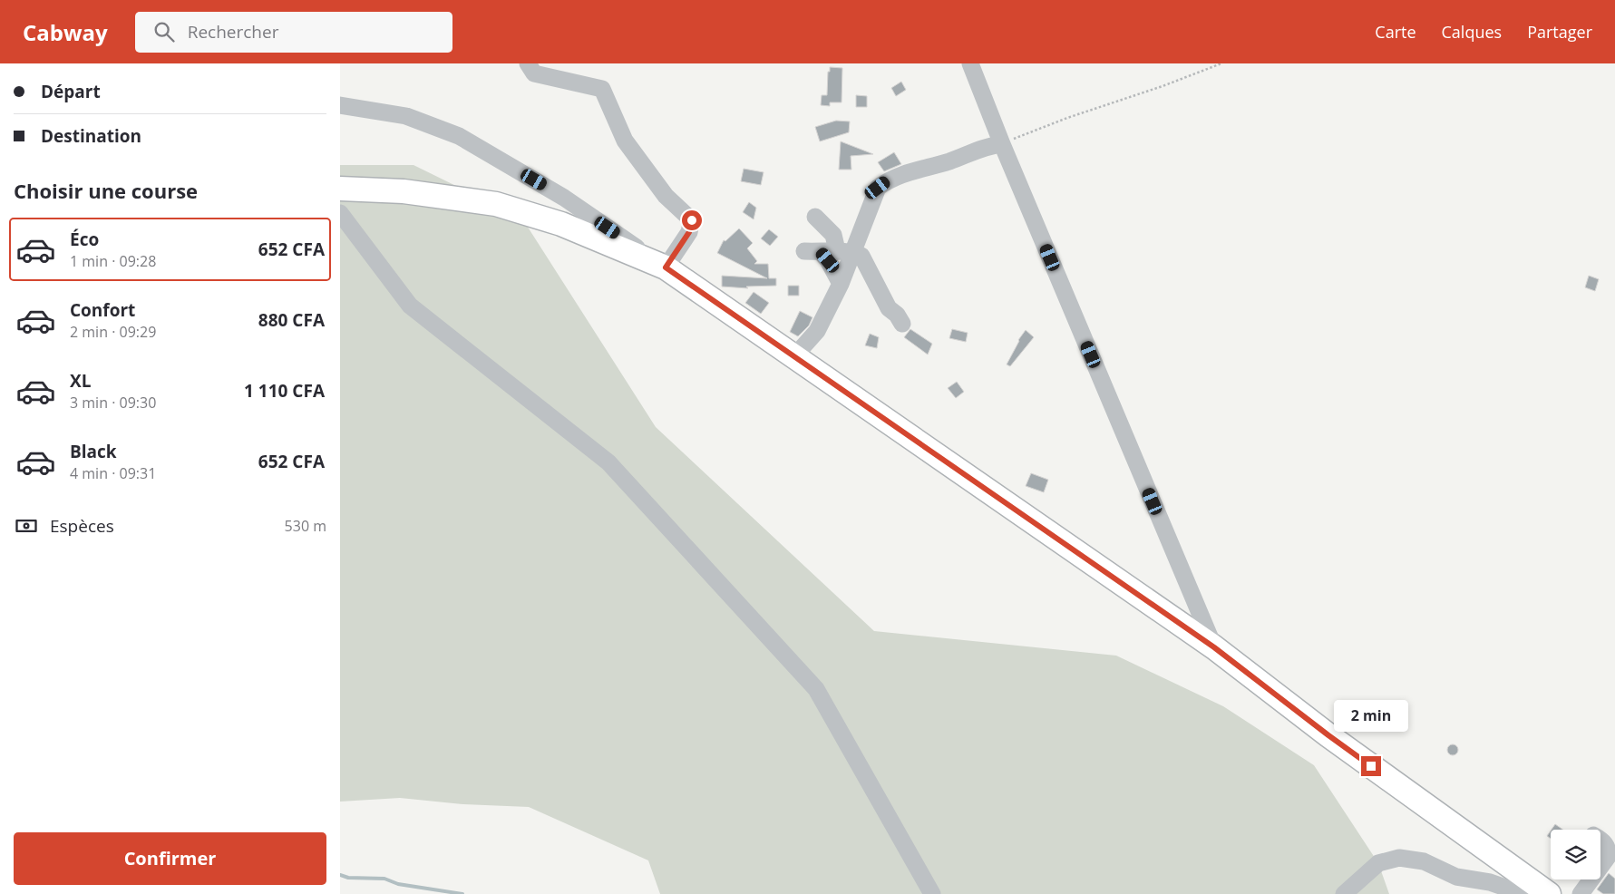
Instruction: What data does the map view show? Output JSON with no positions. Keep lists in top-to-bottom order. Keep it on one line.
{"page":{"header":"Cabway","search":"Rechercher","nav":["Carte","Calques","Partager"],"banner":["Départ","Destination"],"heading":"Choisir une course","list":[{"name":"Éco","note":"1 min · 09:28","value":"652 CFA"},{"name":"Confort","note":"2 min · 09:29","value":"880 CFA"},{"name":"XL","note":"3 min · 09:30","value":"1 110 CFA"},{"name":"Black","note":"4 min · 09:31","value":"652 CFA"}],"pay":["Espèces","530 m"],"bubble":"2 min","buttons":"Confirmer"}}
